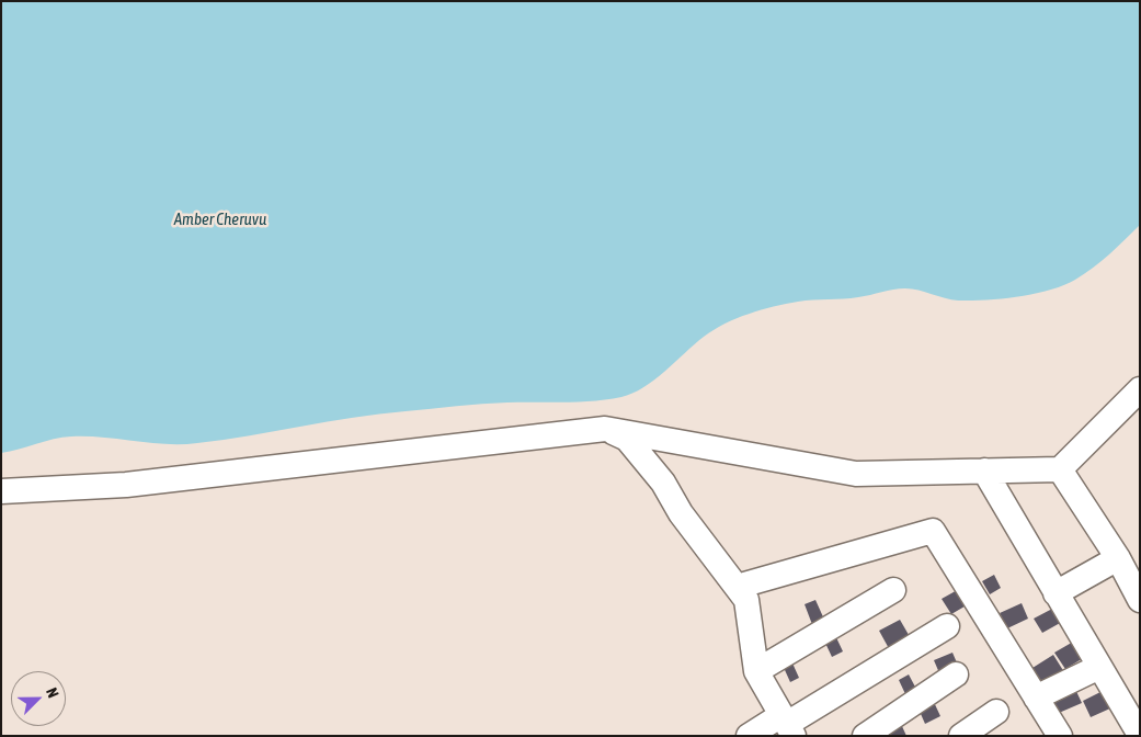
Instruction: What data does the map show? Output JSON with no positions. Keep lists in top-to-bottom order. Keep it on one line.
{"water":["Amber Cheruvu"],"north":"top right"}
